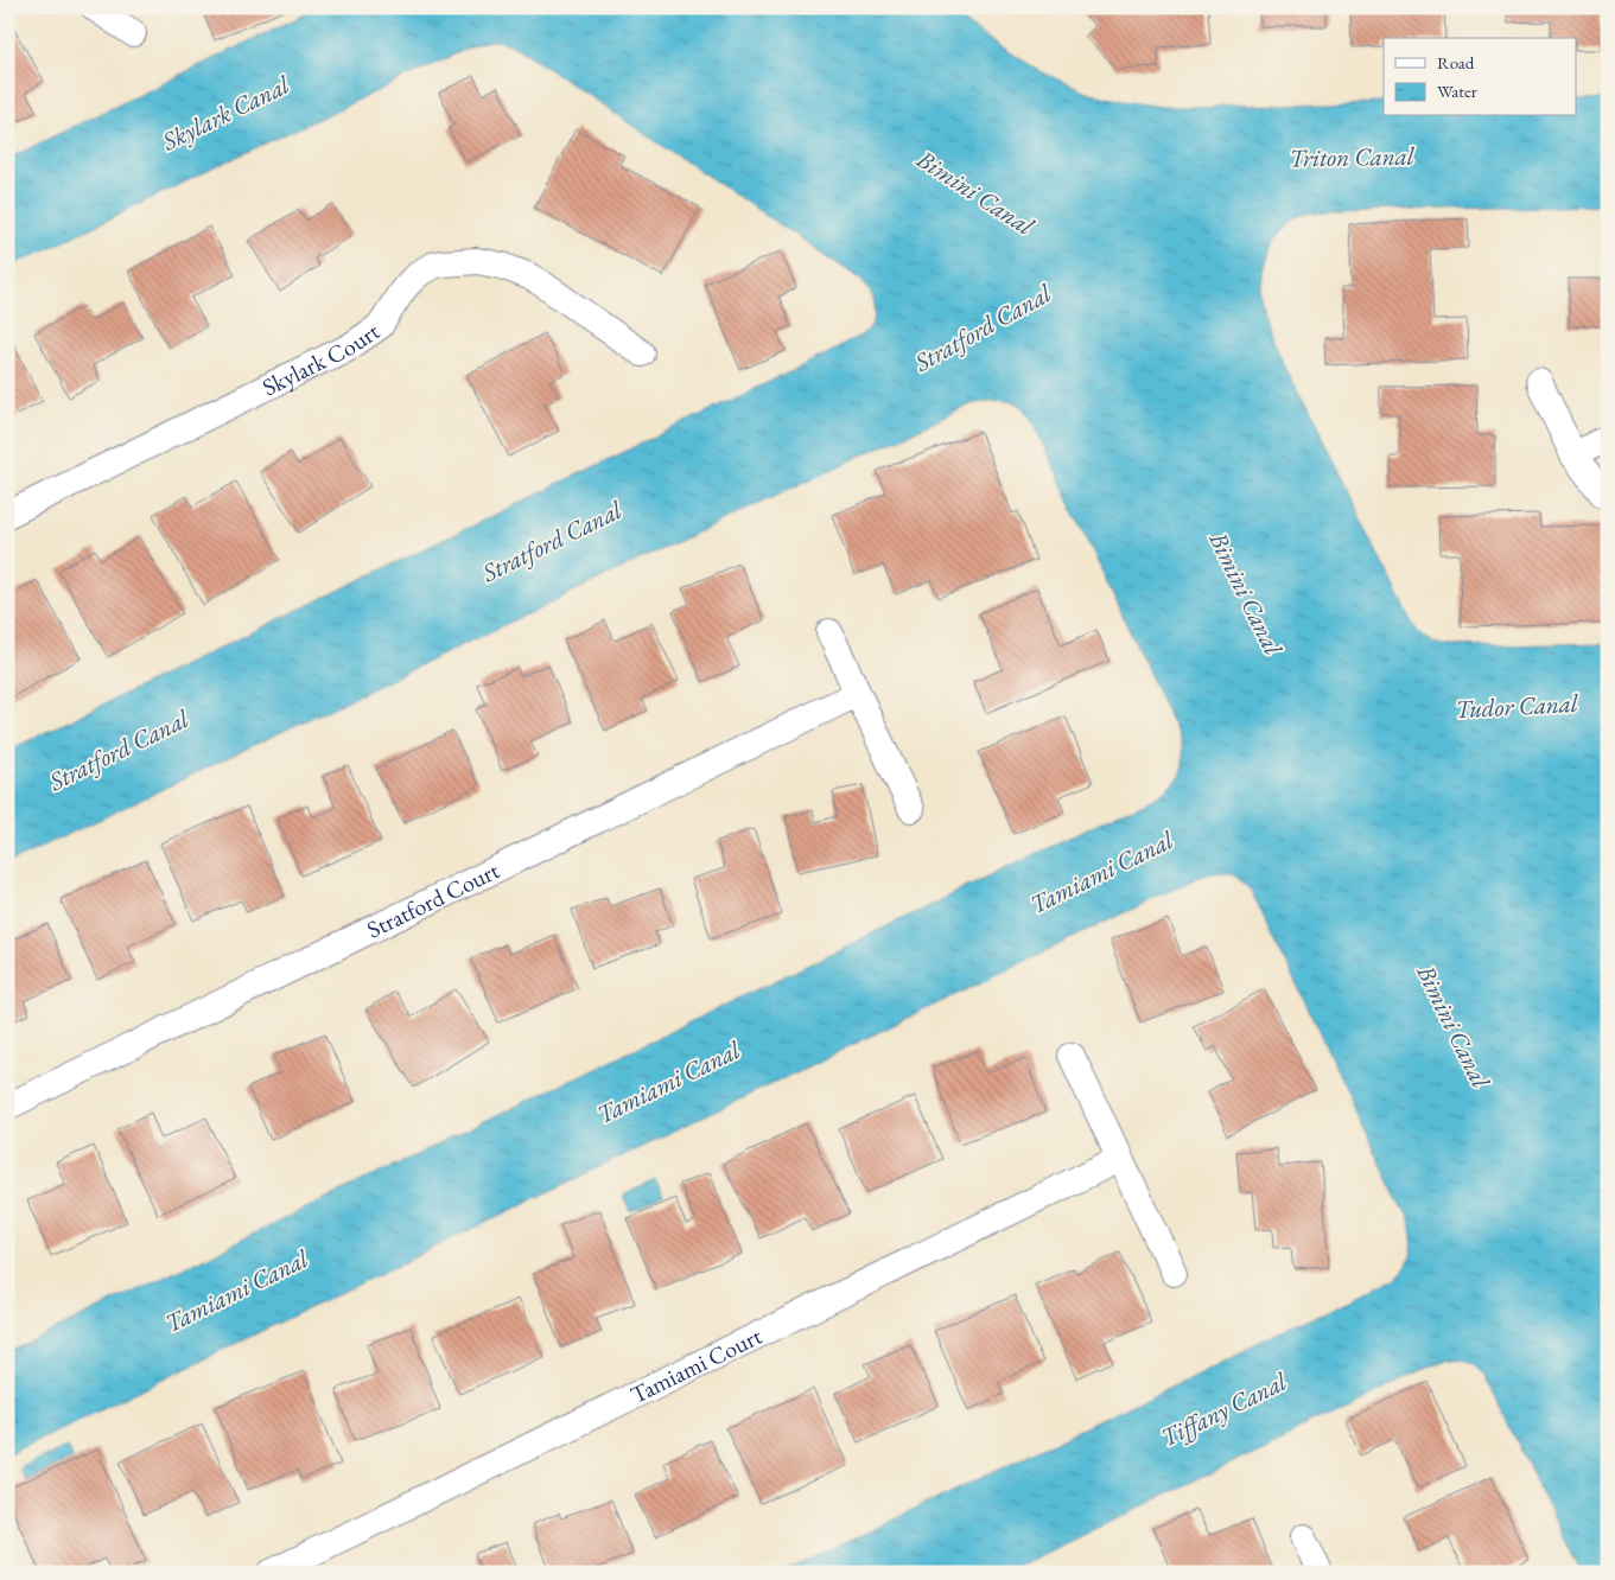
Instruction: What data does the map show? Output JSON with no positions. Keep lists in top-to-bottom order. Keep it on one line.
{"streets":{"street":["Skylark Court","Stratford Court","Tamiami Court"]},"water":["Skylark Canal","Triton Canal","Bimini Canal","Stratford Canal","Tudor Canal","Tamiami Canal","Tiffany Canal"],"legend":["Road","Water"]}
